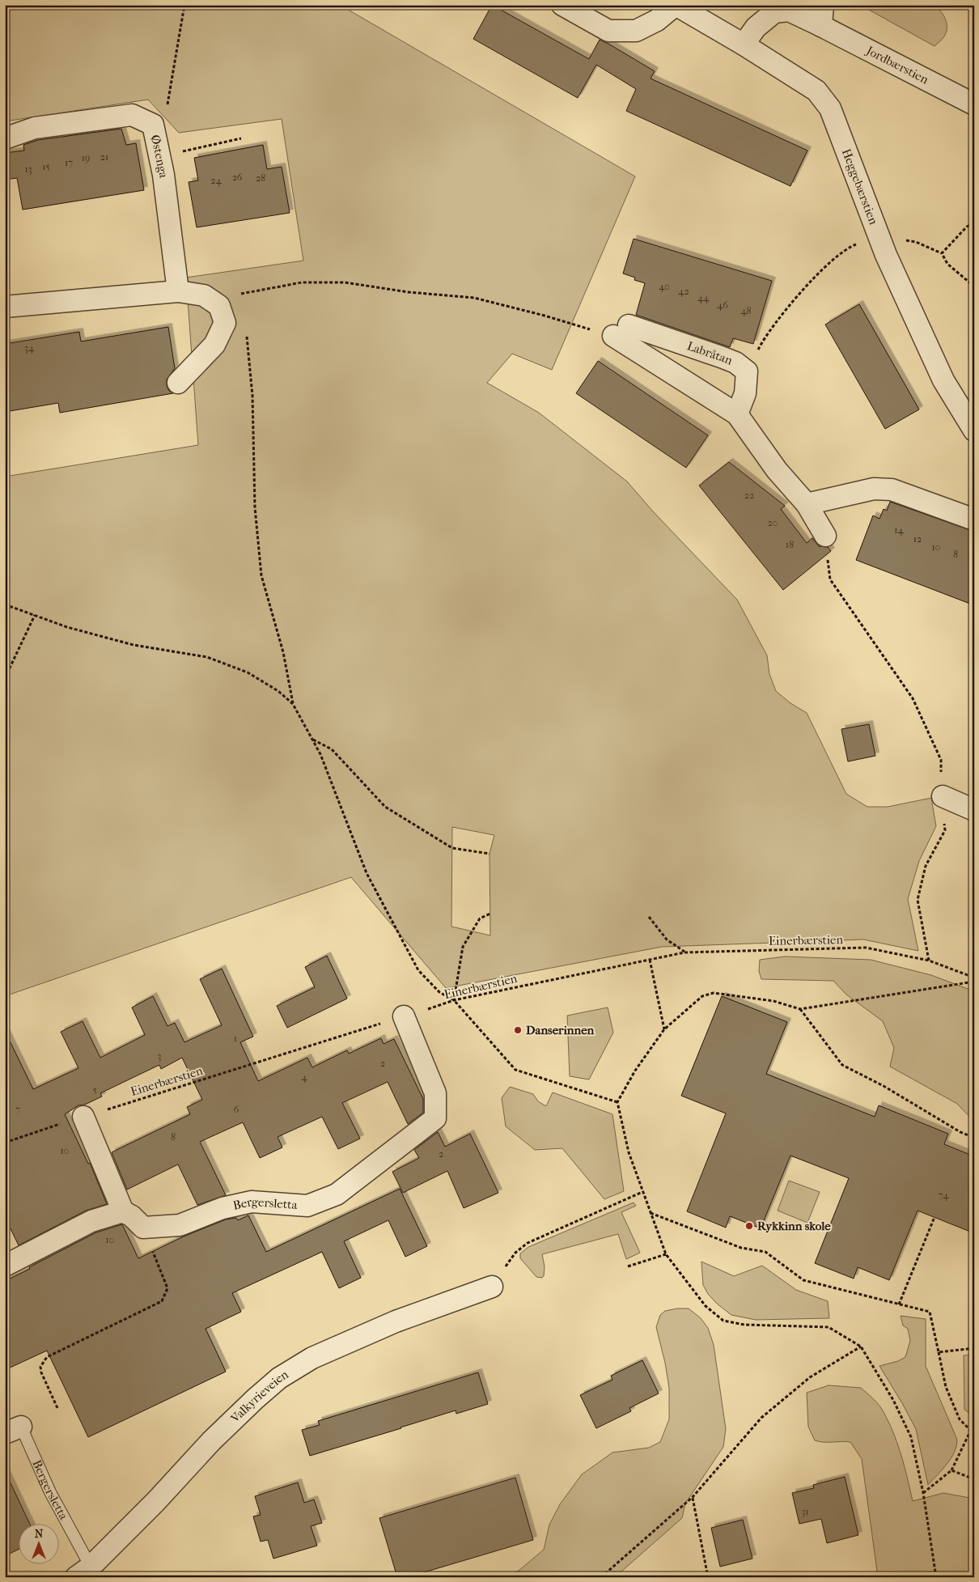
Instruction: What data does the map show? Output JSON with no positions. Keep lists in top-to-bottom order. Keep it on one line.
{"streets":{"street":["Jordbærstien","Østenga","Heggebærstien","Labråtan","Bergersletta","Valkyrieveien"],"path":["Einerbærstien"]},"crossings":[["Jordbærstien","Heggebærstien"],["Einerbærstien","Bergersletta"],["Bergersletta","Valkyrieveien"]],"places":["Danserinnen","Rykkinn skole"],"house_numbers":["21","19","17","15","13","26","28","24","40","42","44","46","48","34","22","20","14","12","18","10","8","1","3","2","4","5","7","6","8","10","2","74","10","31"],"north":"top"}
